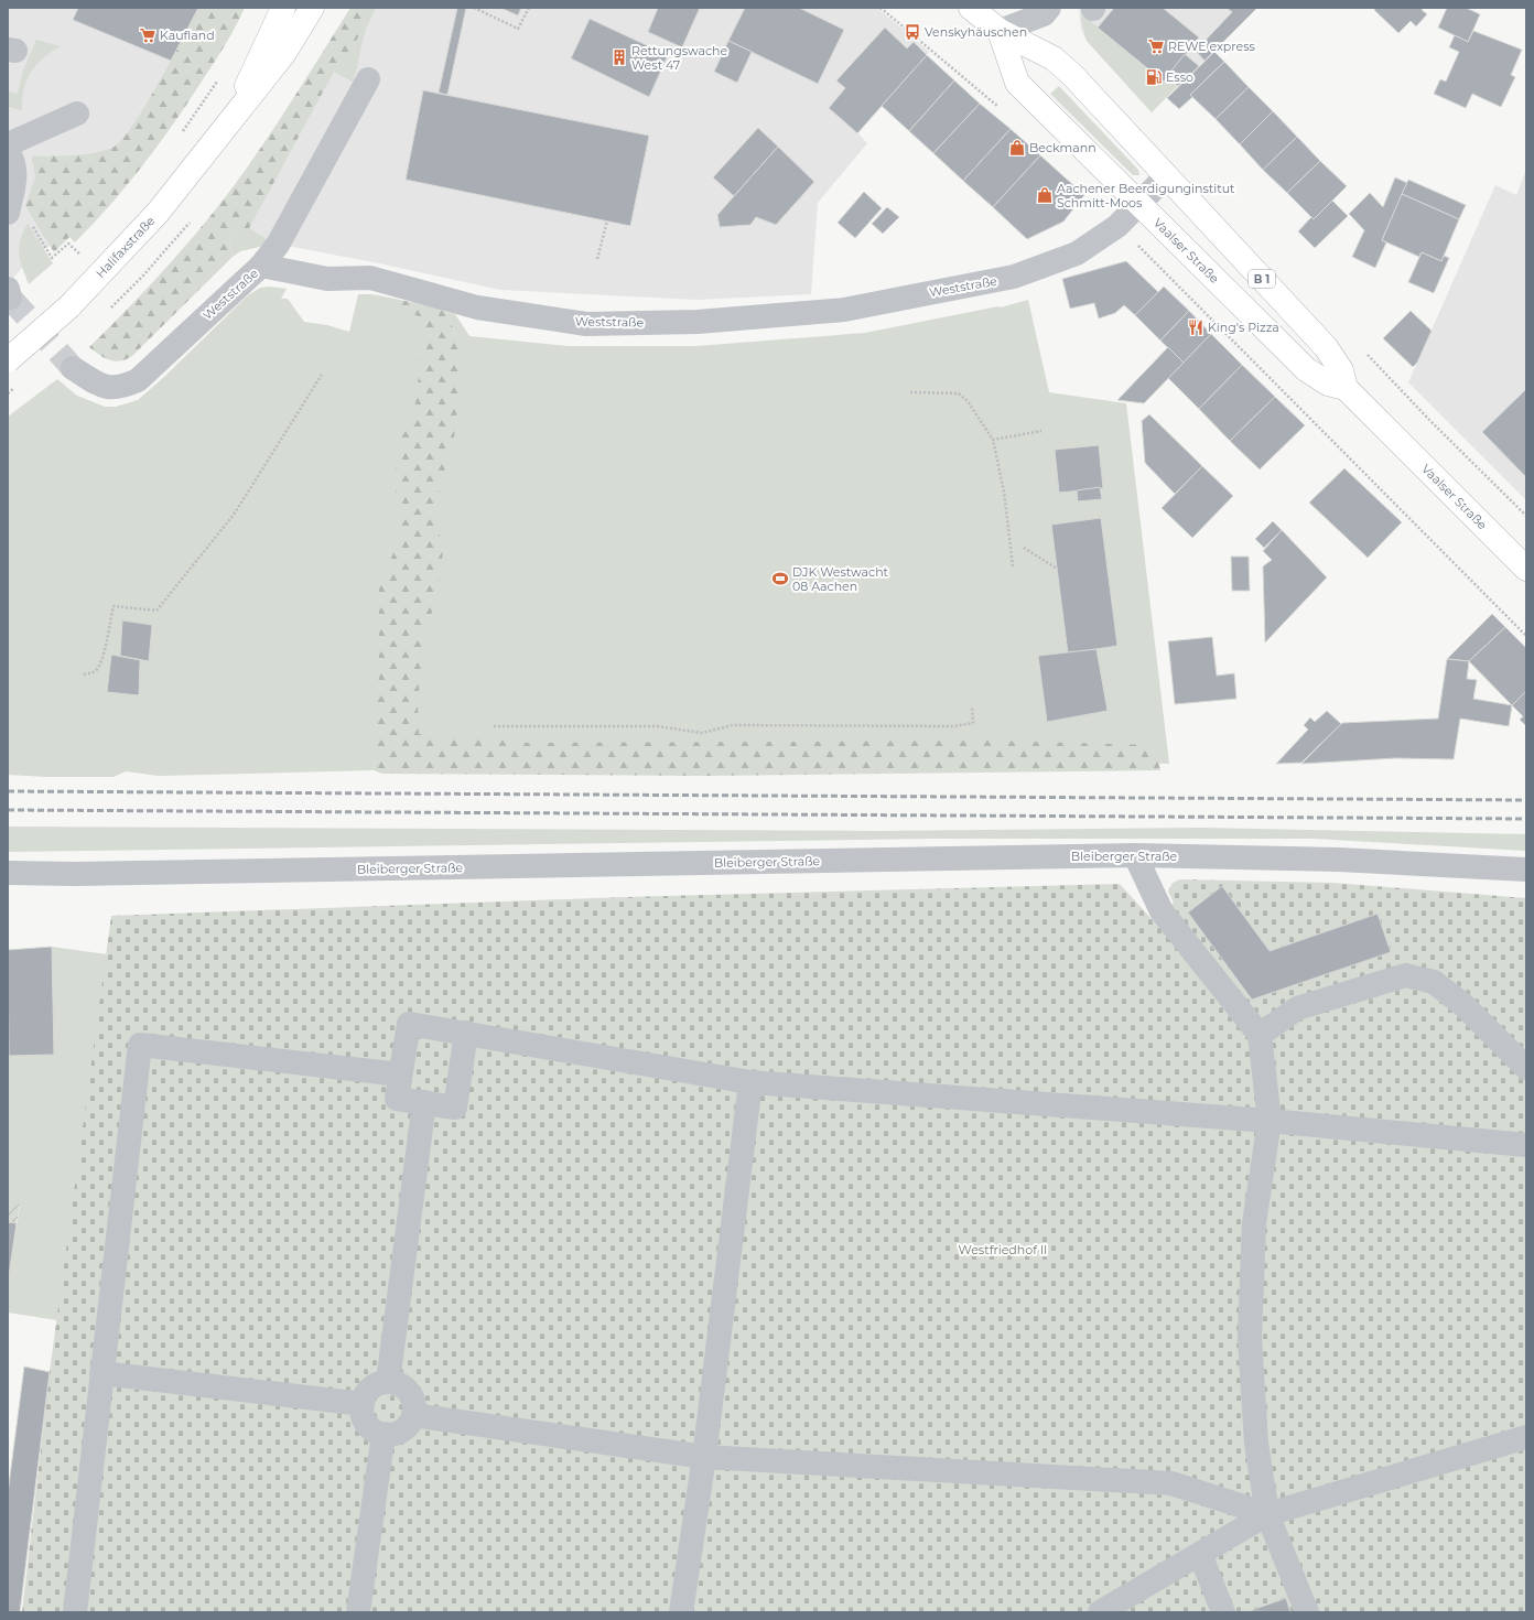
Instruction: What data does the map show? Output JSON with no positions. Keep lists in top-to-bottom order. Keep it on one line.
{"streets":{"main road":["Halifaxstraße","Vaalser Straße","B 1"],"street":["Weststraße","Bleiberger Straße"]},"crossings":[["Vaalser Straße","Weststraße"]],"parks":["Westfriedhof II"],"places":{"bus stop":["Venskyhäuschen"],"supermarket":["Kaufland","REWE express"],"building":["Rettungswache West 47"],"fuel station":["Esso"],"shop":["Beckmann","Aachener Beerdigunginstitut Schmitt-Moos"],"restaurant":["King's Pizza"],"sports":["DJK Westwacht 08 Aachen"]}}
